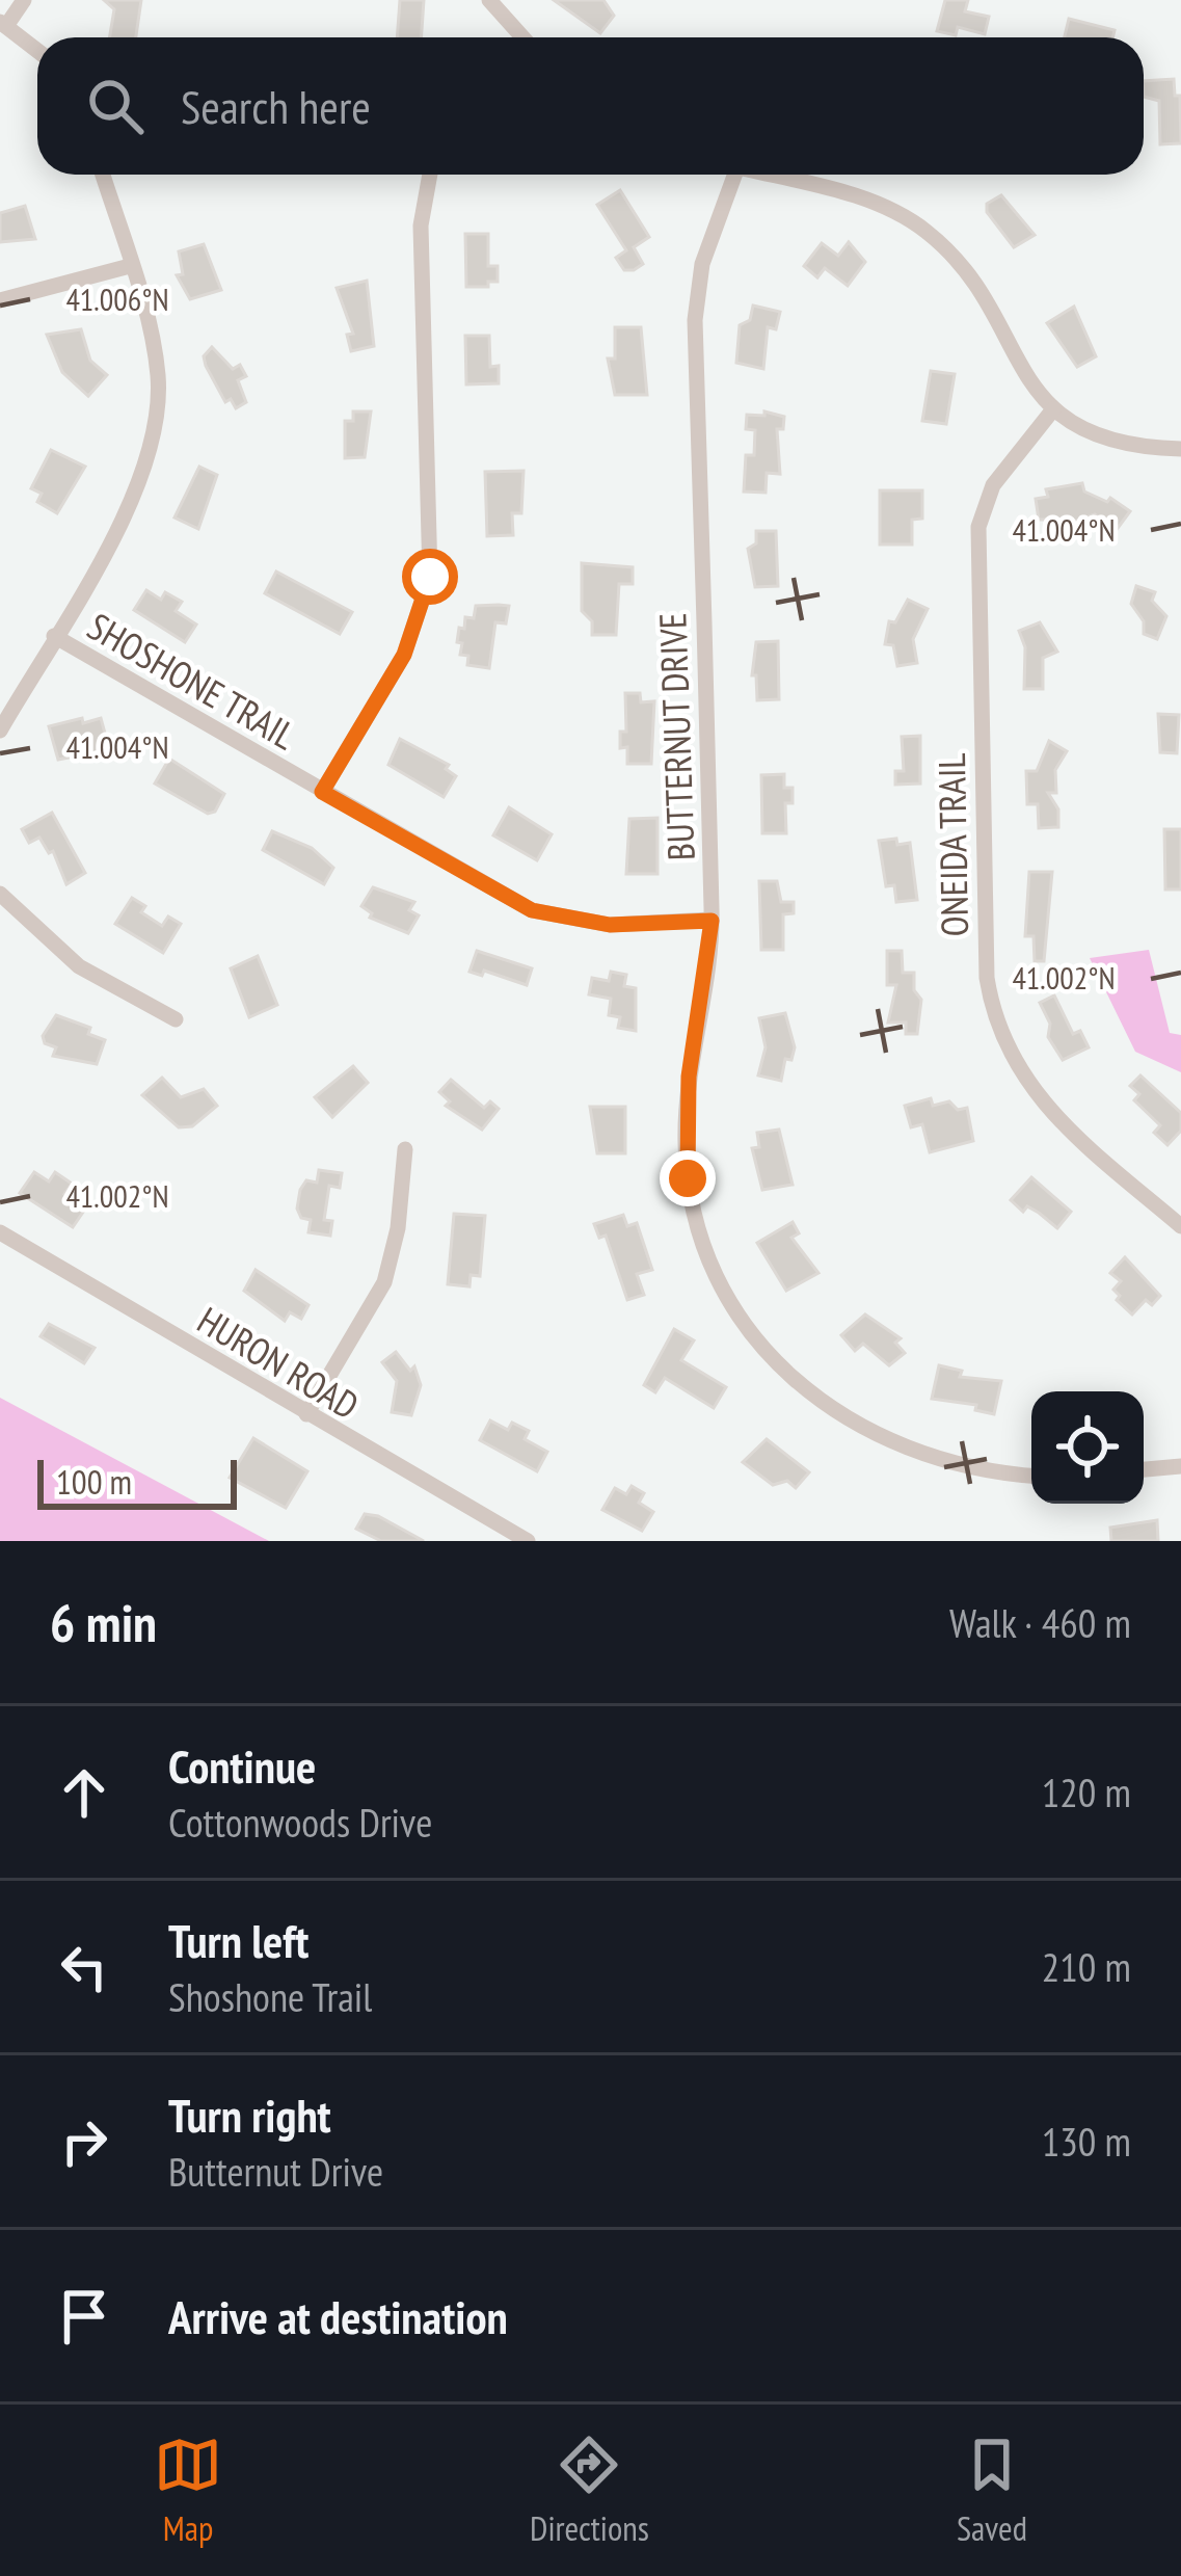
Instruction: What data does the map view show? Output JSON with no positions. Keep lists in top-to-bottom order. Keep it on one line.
{"streets":{"street":["SHOSHONE TRAIL","BUTTERNUT DRIVE","ONEIDA TRAIL","HURON ROAD"]},"crossings":[["SHOSHONE TRAIL","BUTTERNUT DRIVE"]],"scale_bar":"100 m","page":{"search":"Search here","scale":"100 m","heading":["6 min","Walk · 460 m"],"list":[["Continue","Cottonwoods Drive","120 m"],["Turn left","Shoshone Trail","210 m"],["Turn right","Butternut Drive","130 m"],"Arrive at destination"],"nav":["Map","Directions","Saved"]},"coordinates":["41.006°N","41.004°N","41.002°N"]}
